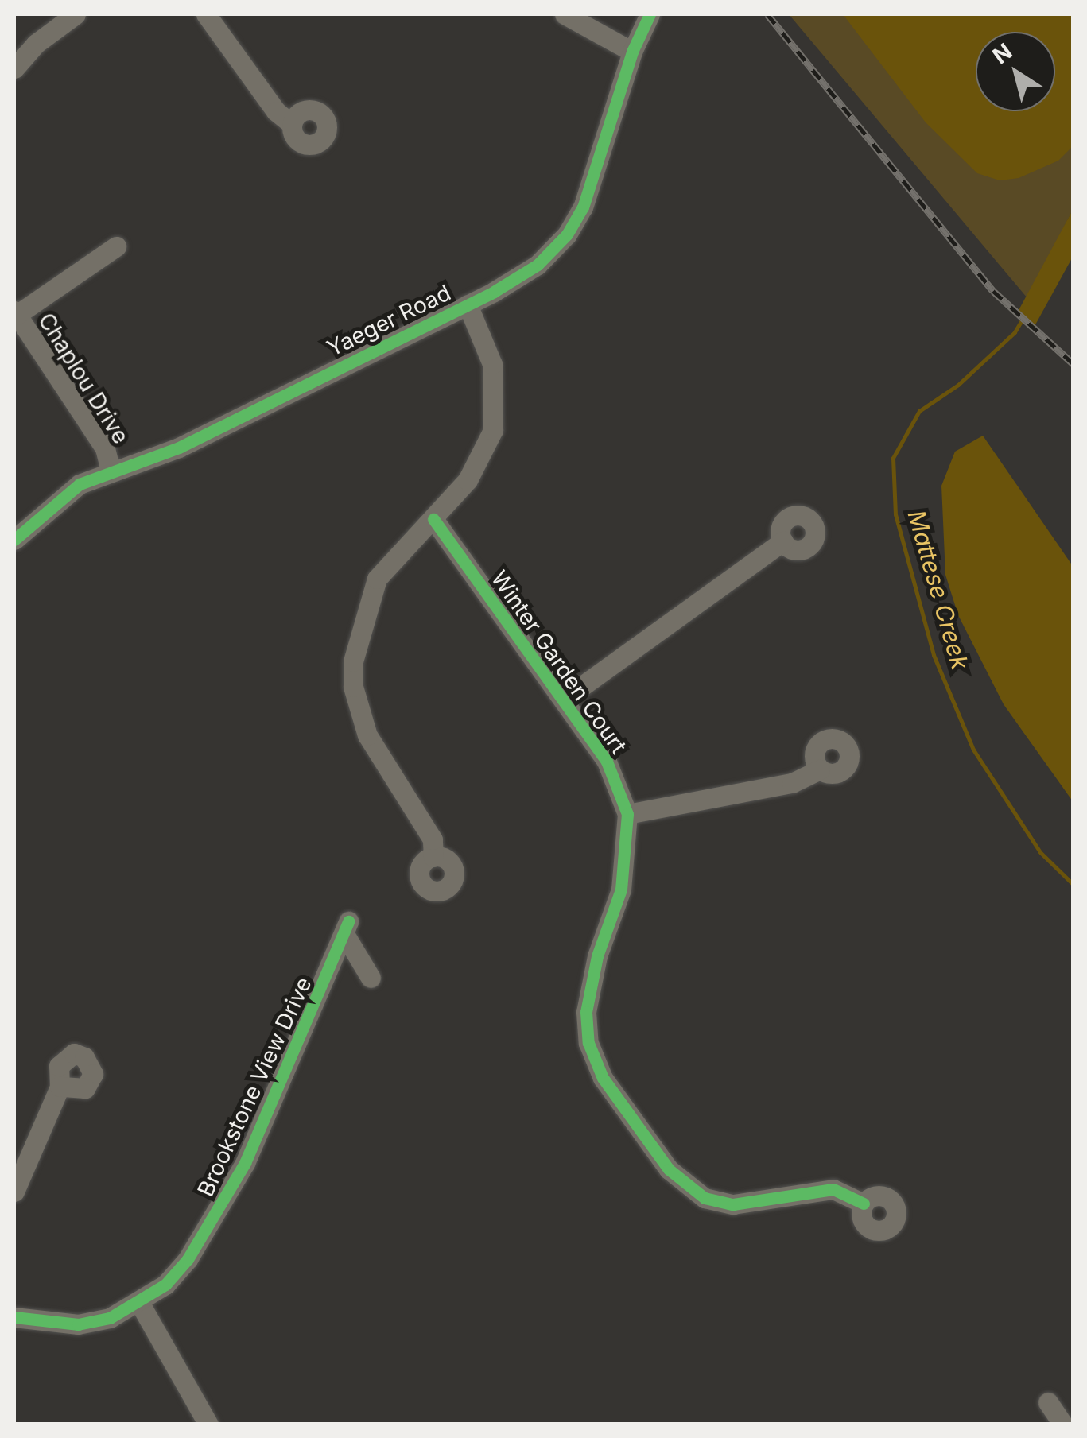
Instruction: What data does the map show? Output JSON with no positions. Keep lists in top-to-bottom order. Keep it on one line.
{"streets":{"street":["Yaeger Road","Chaplou Drive","Winter Garden Court","Brookstone View Drive"]},"crossings":[["Yaeger Road","Chaplou Drive"]],"water":["Mattese Creek"],"north":"top left"}
